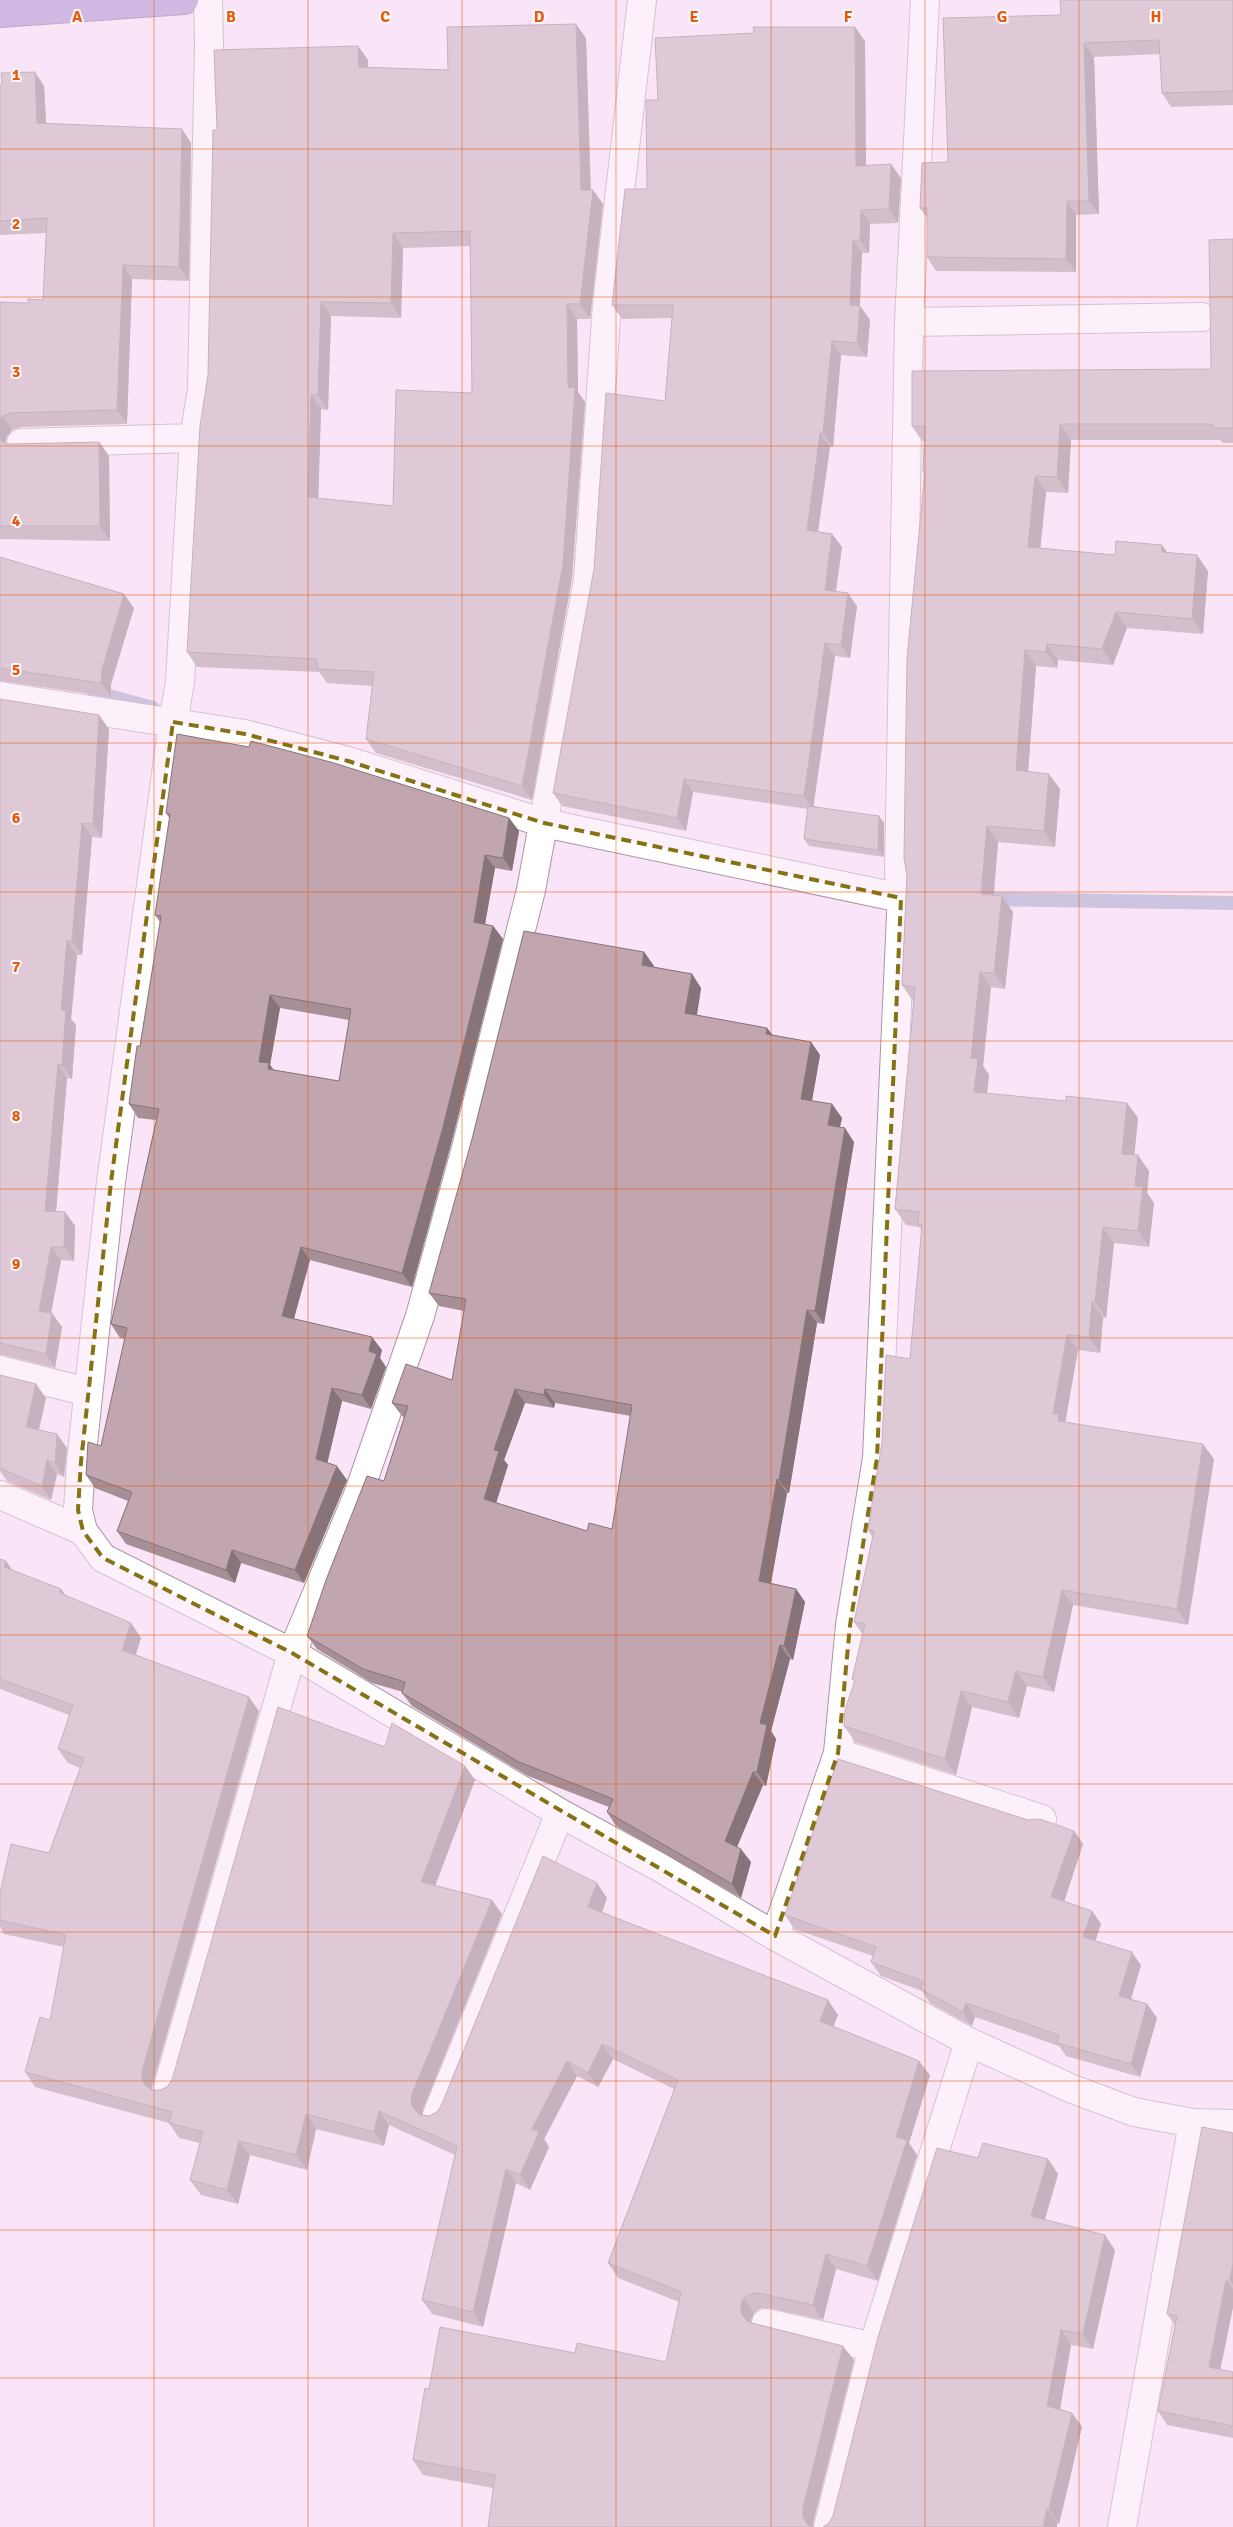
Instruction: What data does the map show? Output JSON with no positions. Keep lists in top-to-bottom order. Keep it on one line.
{"grid":{"columns":["A","B","C","D","E","F","G","H"],"rows":["1","2","3","4","5","6","7","8","9"]}}
